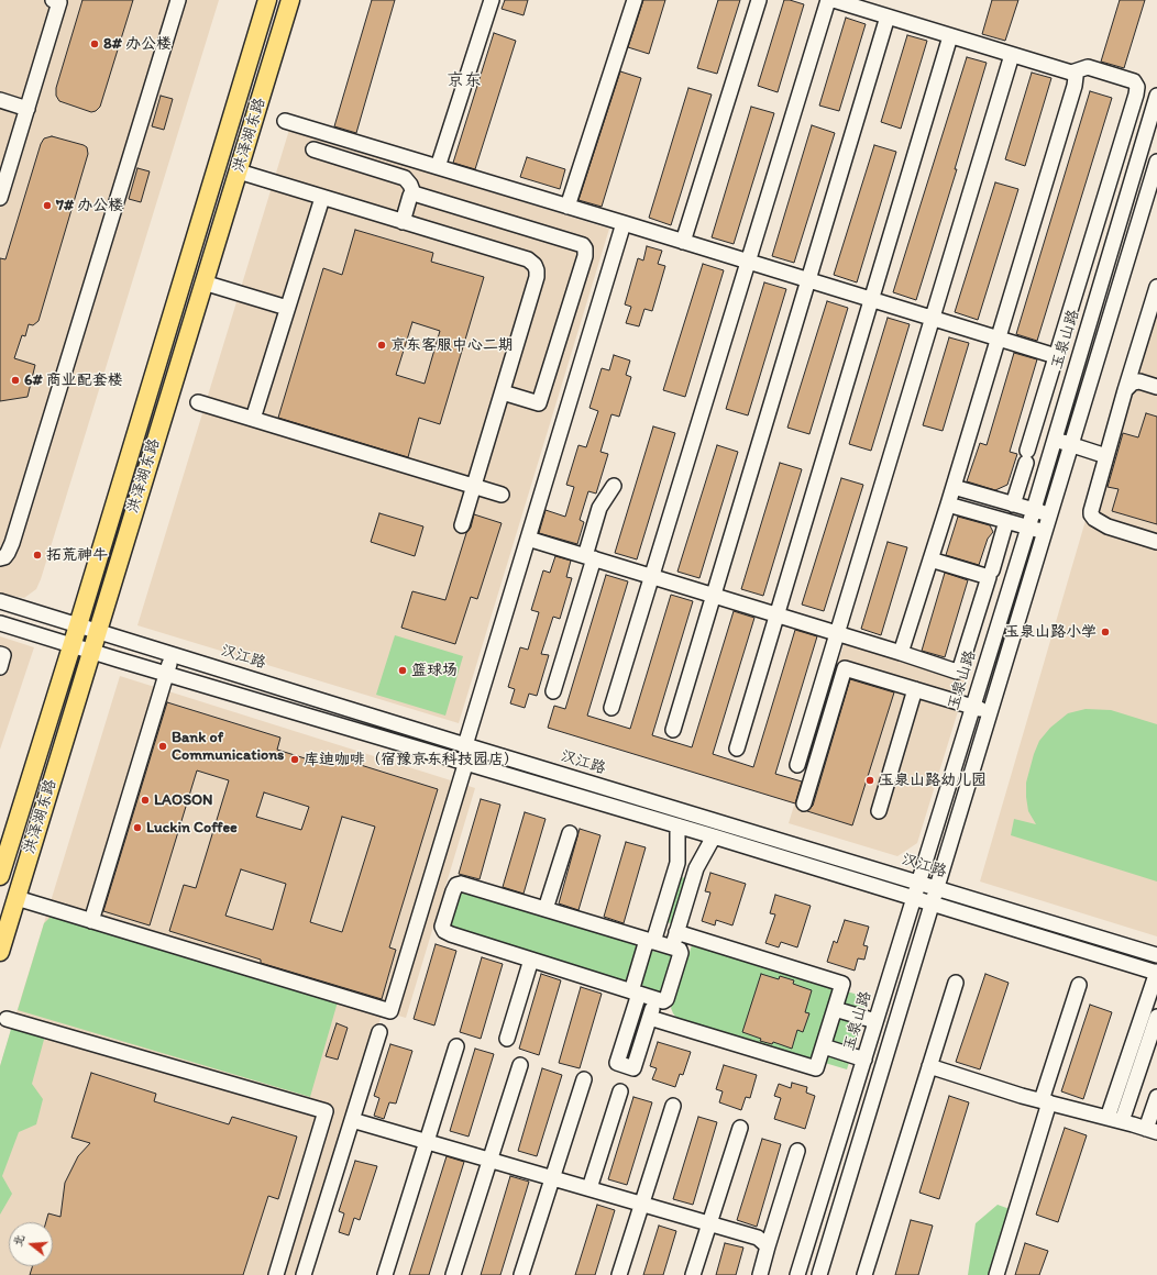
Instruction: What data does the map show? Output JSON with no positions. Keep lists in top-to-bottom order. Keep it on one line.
{"streets":{"main road":["洪泽湖东路"],"street":["玉泉山路","汉江路"]},"crossings":[["洪泽湖东路","汉江路"],["玉泉山路","汉江路"]],"districts":["京东"],"places":["8# 办公楼","7# 办公楼","京东客服中心二期","6# 商业配套楼","拓荒神牛","玉泉山路小学","篮球场","Bank of Communications","库迪咖啡（宿豫京东科技园店）","玉泉山路幼儿园","LAOSON","Luckin Coffee"],"north":"left"}
